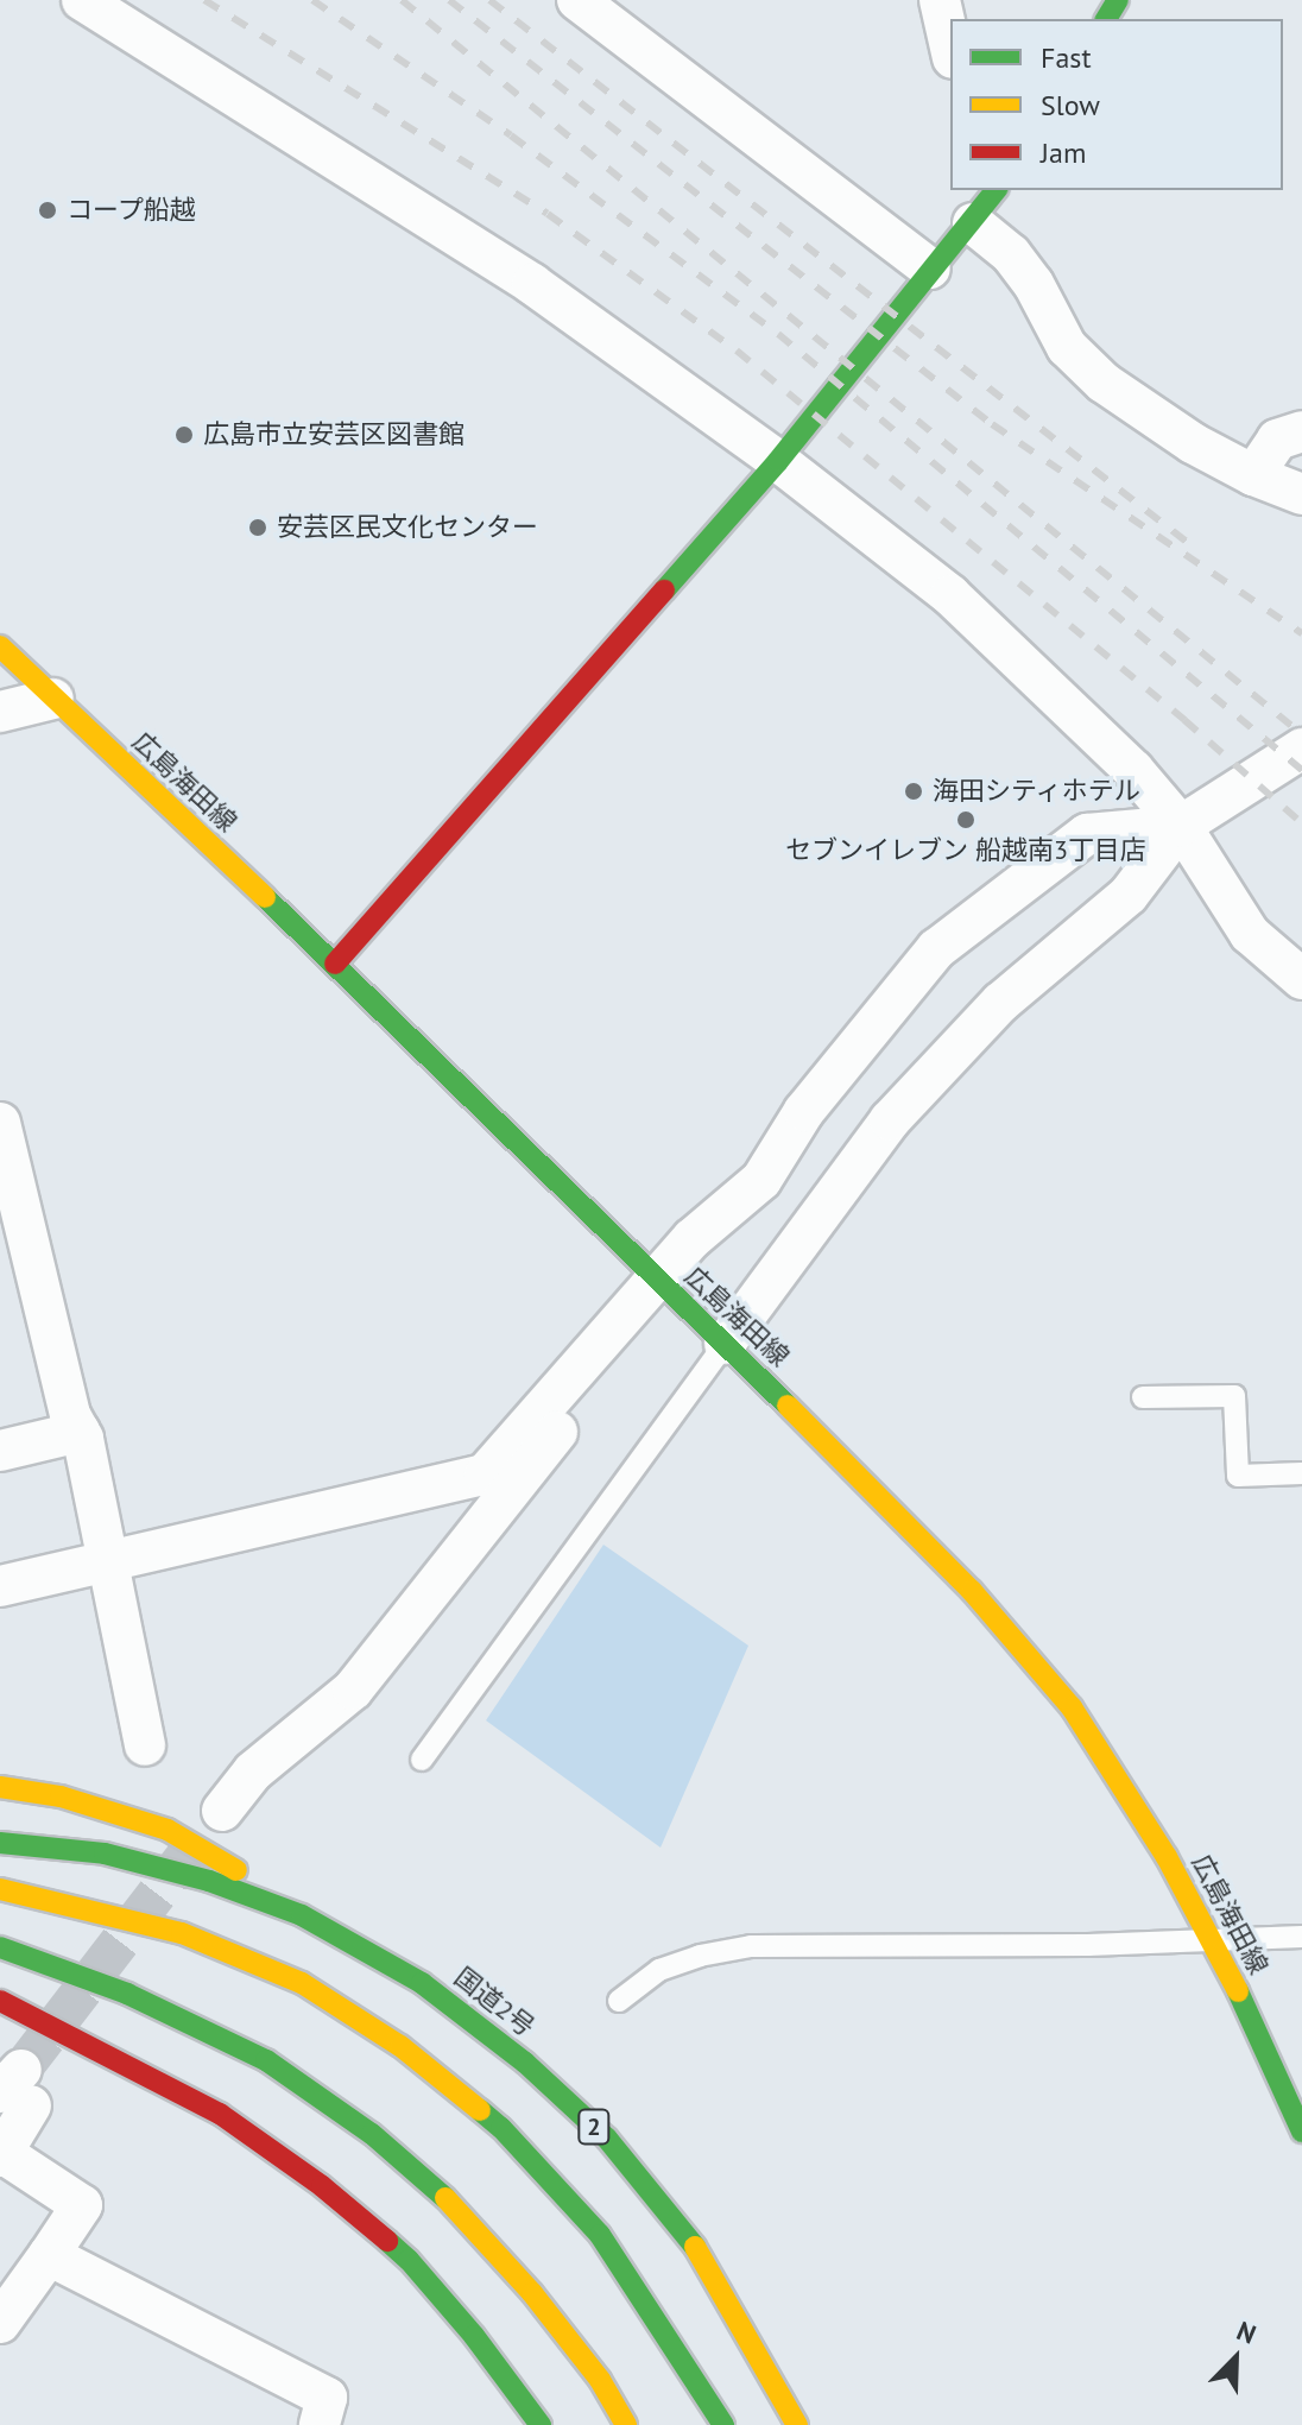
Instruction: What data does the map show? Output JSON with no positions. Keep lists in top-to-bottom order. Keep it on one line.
{"streets":{"main road":["広島海田線","国道2号","2"]},"places":["コープ船越","広島市立安芸区図書館","安芸区民文化センター","海田シティホテル","セブンイレブン 船越南3丁目店"],"legend":["Fast","Slow","Jam"],"north":"top right"}
